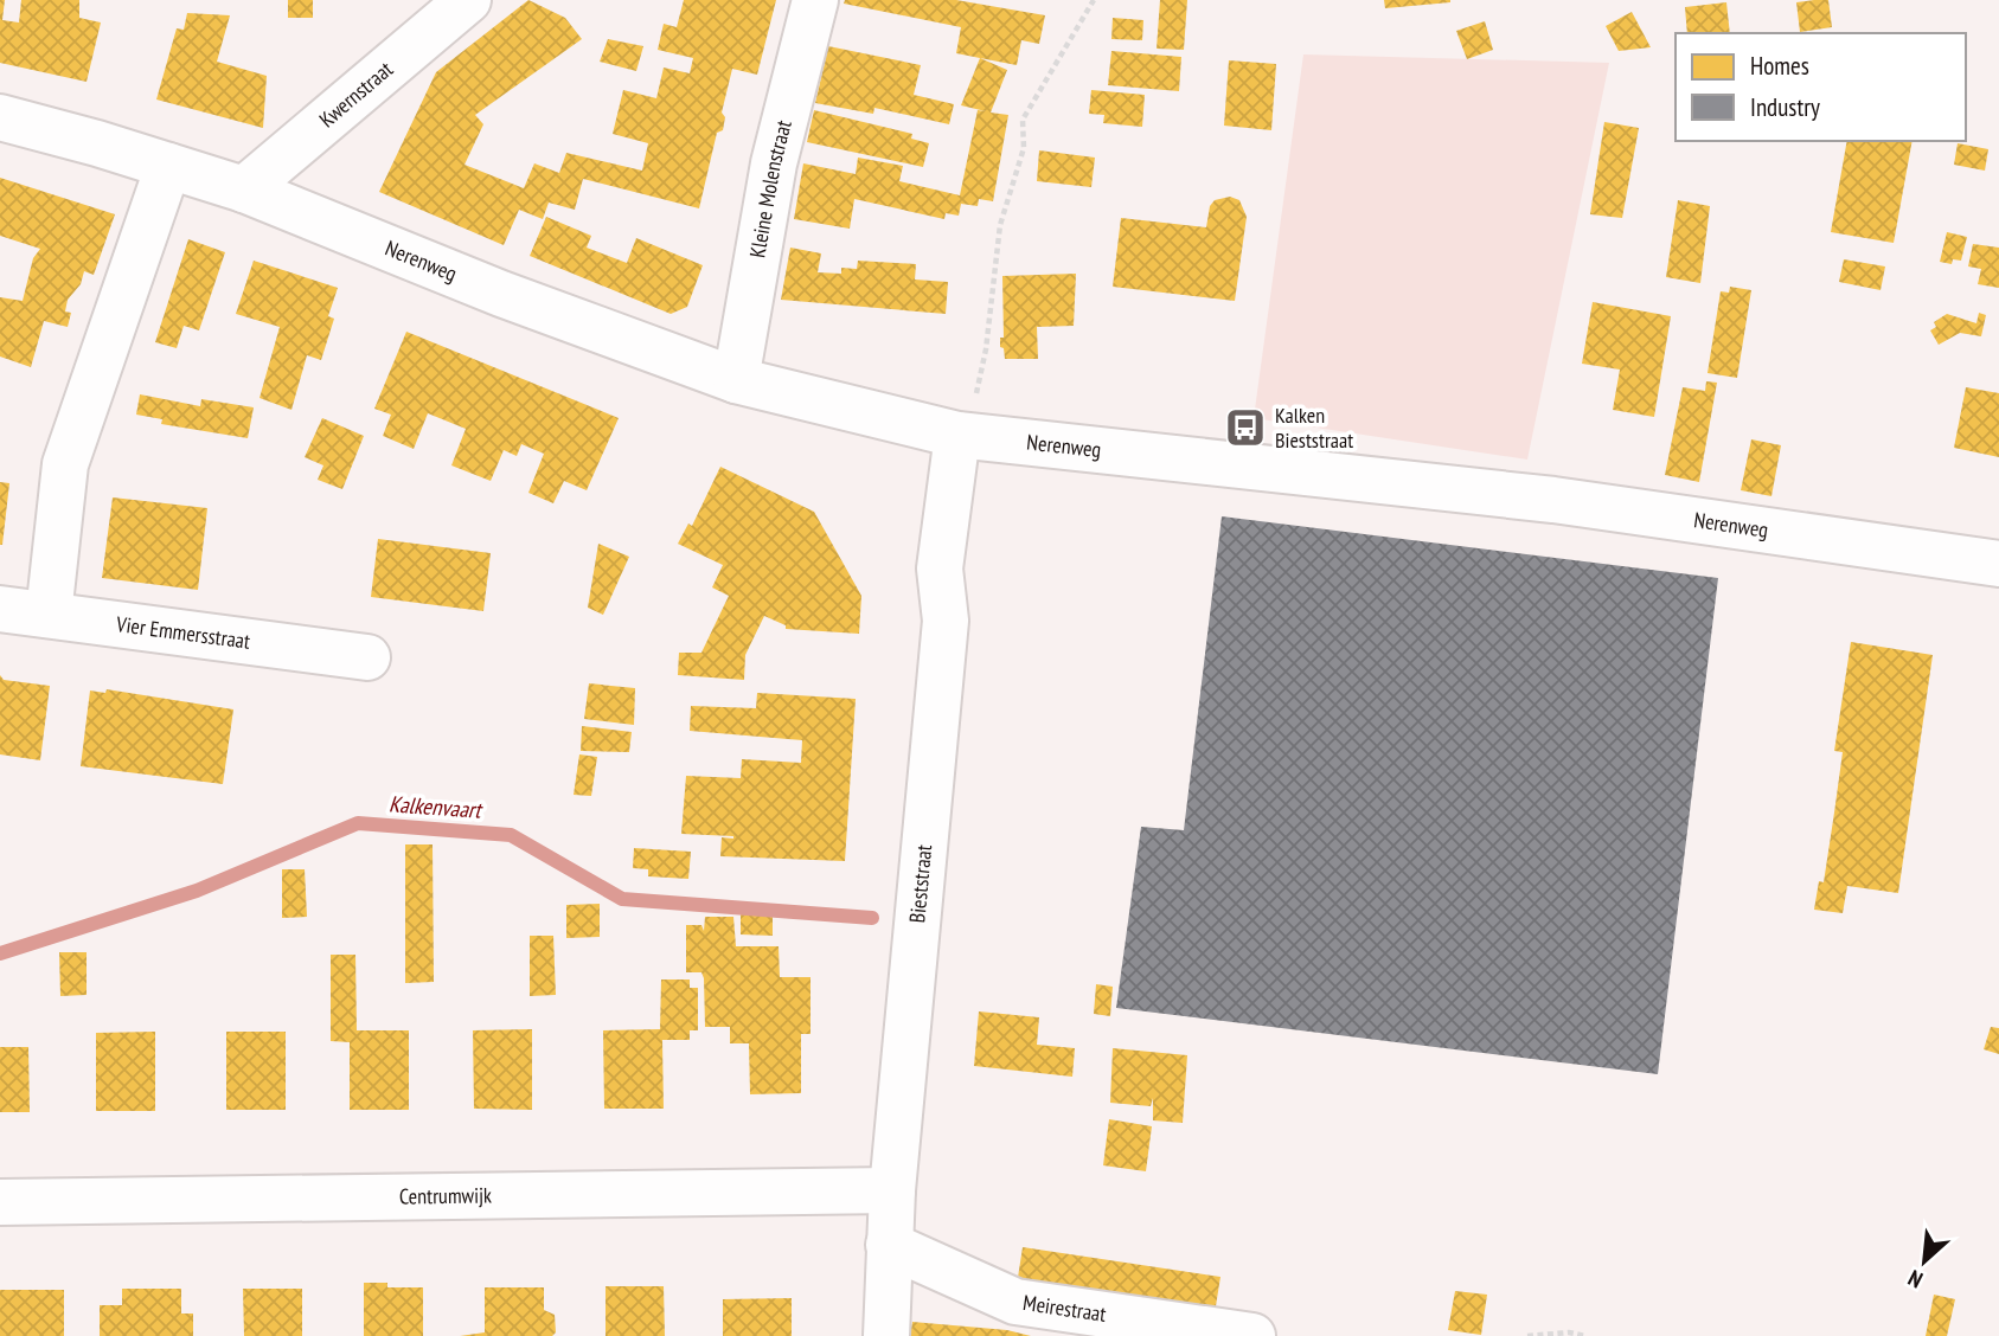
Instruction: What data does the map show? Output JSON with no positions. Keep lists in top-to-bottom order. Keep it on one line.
{"streets":{"street":["Kwernstraat","Kleine Molenstraat","Nerenweg","Vier Emmersstraat","Bieststraat","Centrumwijk","Meirestraat"]},"crossings":[["Kwernstraat","Nerenweg"],["Kleine Molenstraat","Nerenweg"],["Nerenweg","Bieststraat"],["Bieststraat","Centrumwijk"],["Bieststraat","Meirestraat"]],"water":["Kalkenvaart"],"places":{"bus stop":["Kalken Bieststraat"]},"legend":["Homes","Industry"],"north":"bottom left"}
